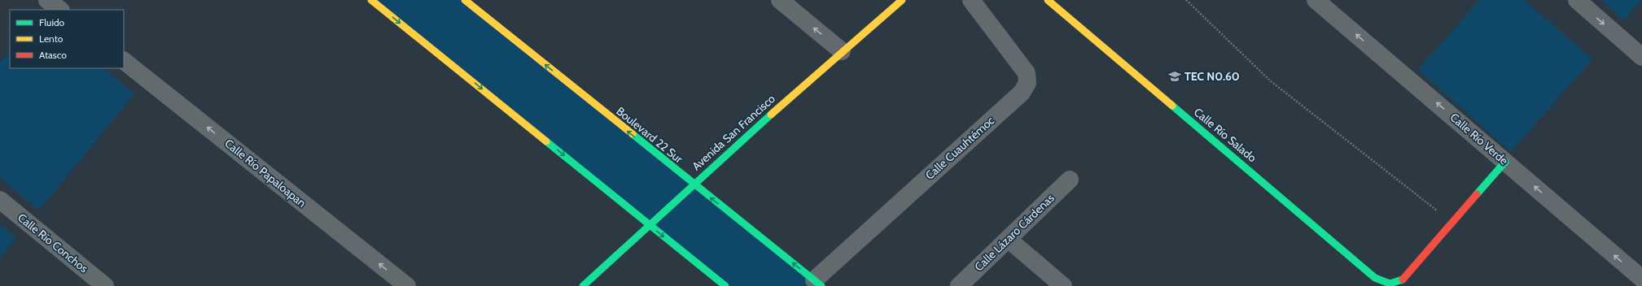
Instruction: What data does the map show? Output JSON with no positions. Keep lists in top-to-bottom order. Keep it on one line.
{"streets":{"street":["Avenida San Francisco","Boulevard 22 Sur","Calle Río Salado","Calle Río Verde","Calle Cuauhtémoc","Calle Río Papaloapan","Calle Lázaro Cárdenas","Calle Río Conchos"]},"crossings":[["Avenida San Francisco","Boulevard 22 Sur"],["Boulevard 22 Sur","Calle Cuauhtémoc"]],"one_way":["Calle Río Verde","Calle Río Papaloapan"],"places":{"school or university":["TEC N0.60"]},"legend":["Fluido","Lento","Atasco"]}
